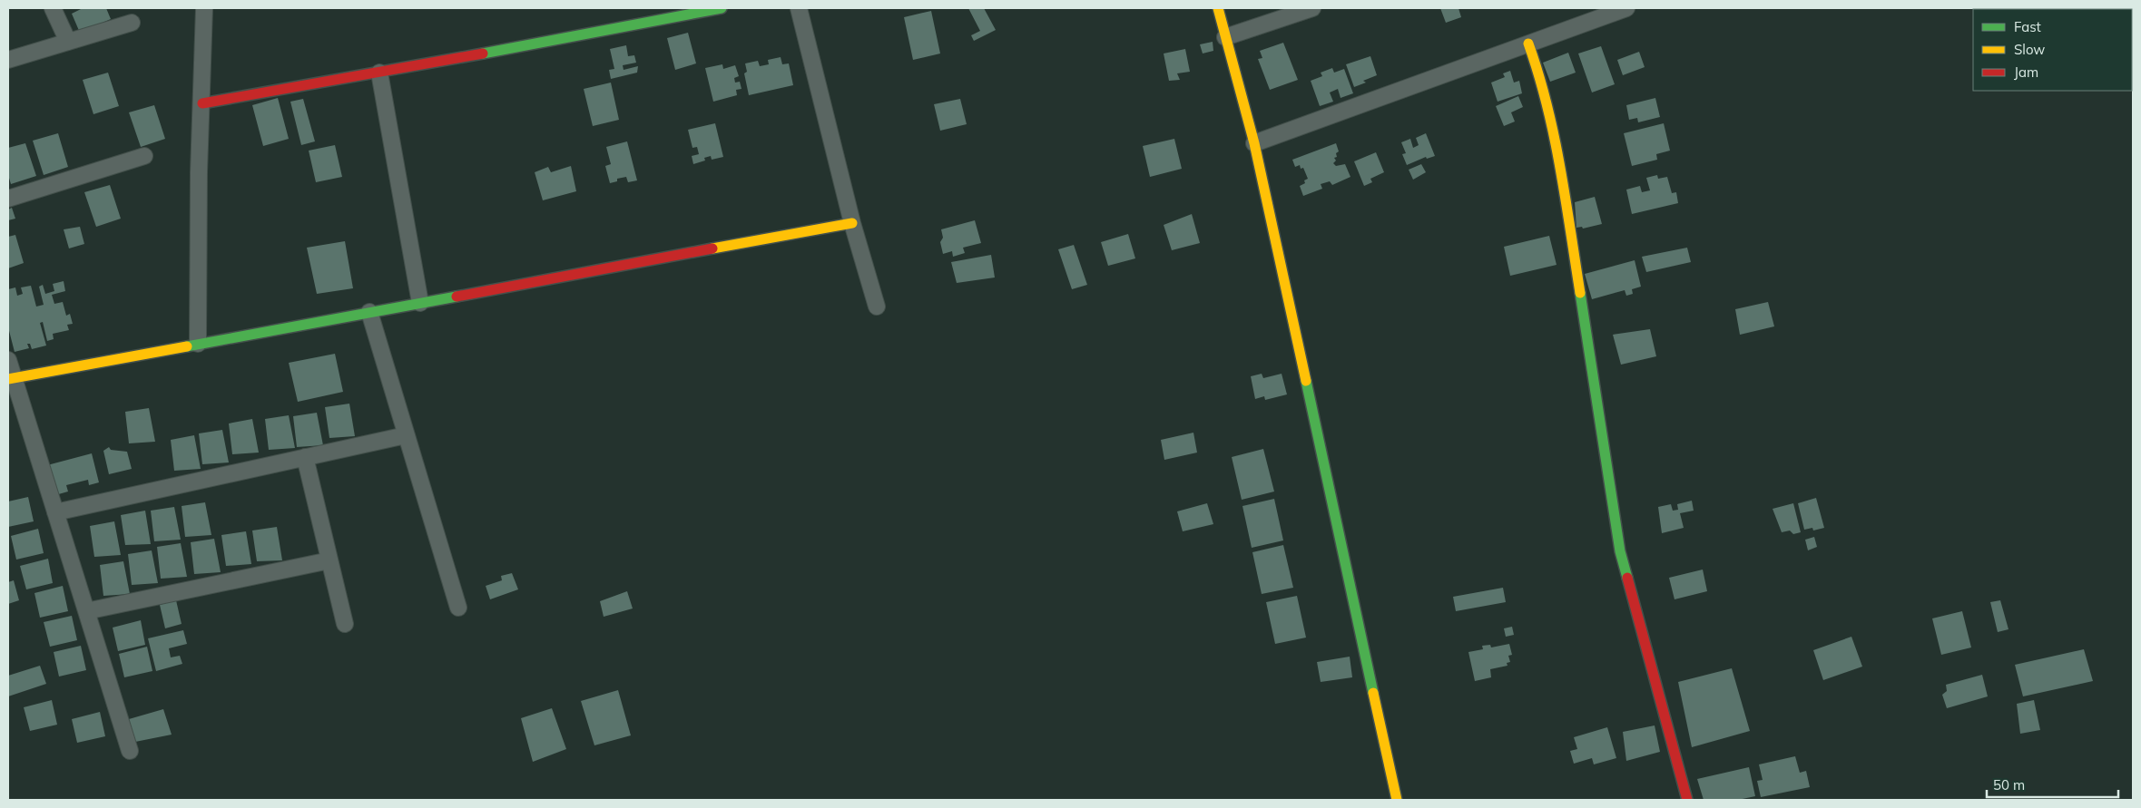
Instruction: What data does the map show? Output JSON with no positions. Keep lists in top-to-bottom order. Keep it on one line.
{"legend":["Fast","Slow","Jam"],"scale_bar":"50 m"}
